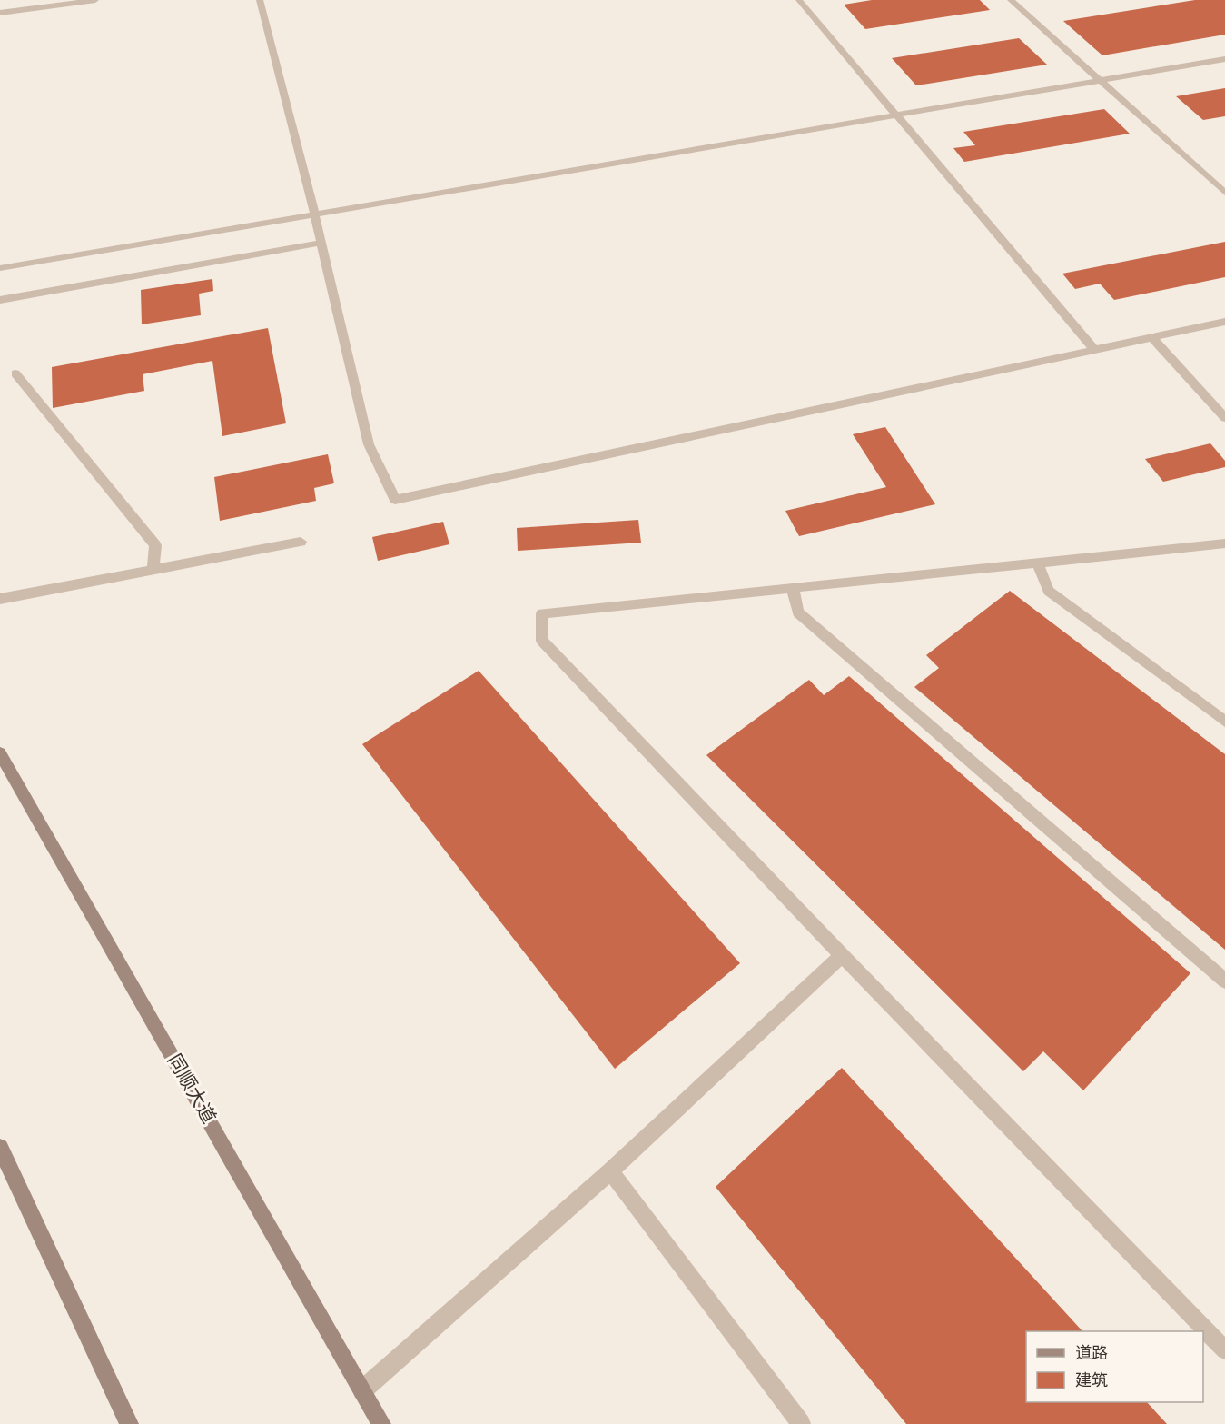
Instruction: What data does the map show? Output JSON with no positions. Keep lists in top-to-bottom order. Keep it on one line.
{"streets":{"main road":["同顺大道"]},"legend":["道路","建筑"]}
